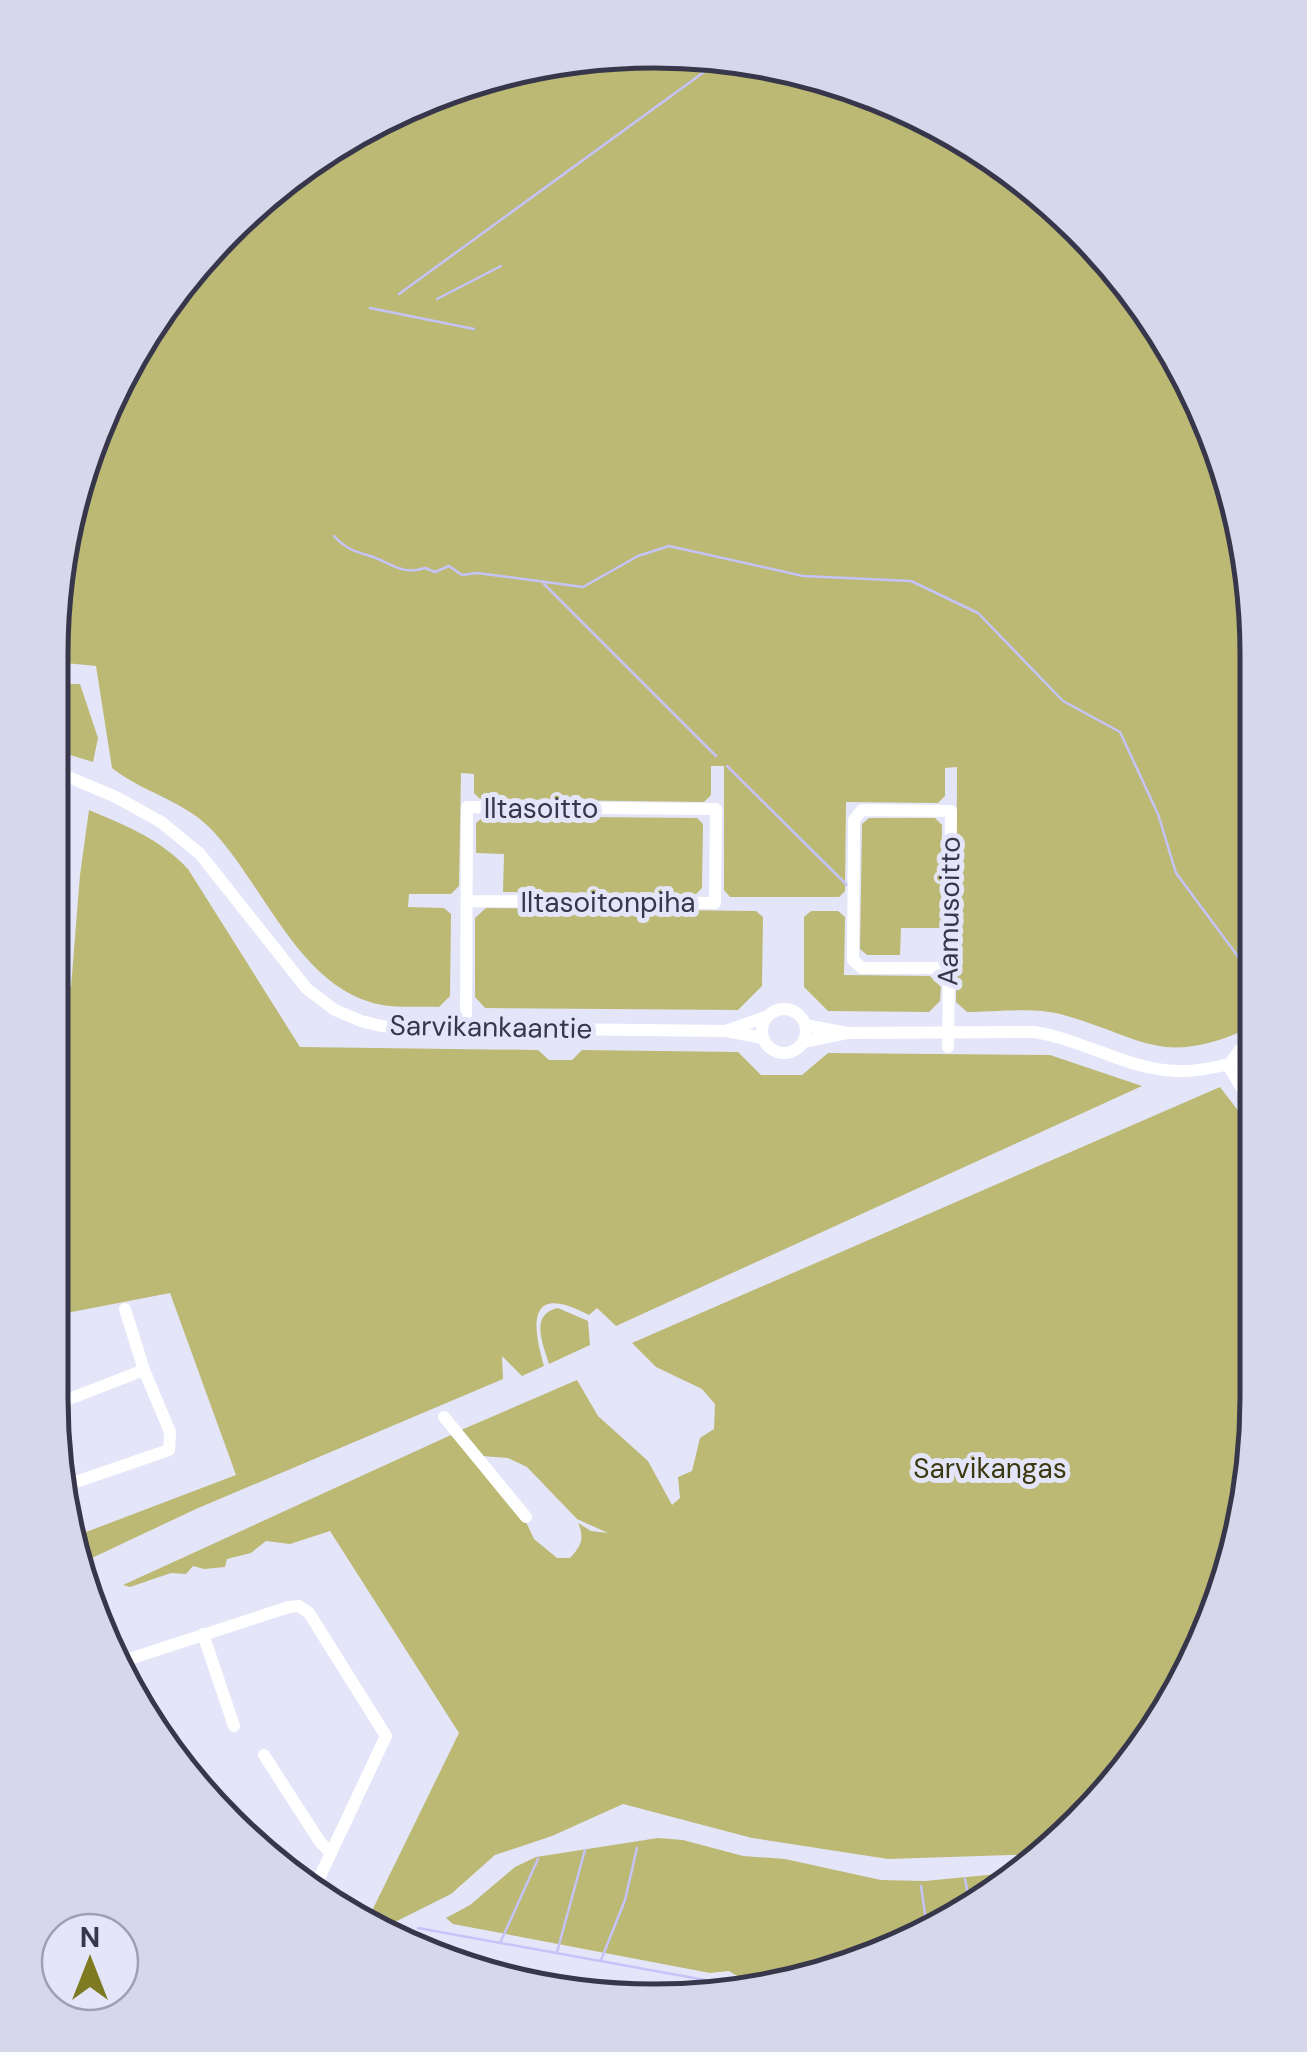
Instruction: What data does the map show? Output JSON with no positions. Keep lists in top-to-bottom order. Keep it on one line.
{"streets":{"street":["Iltasoitto","Iltasoitonpiha","Aamusoitto","Sarvikankaantie"]},"crossings":[["Iltasoitto","Iltasoitonpiha"],["Iltasoitto","Sarvikankaantie"],["Aamusoitto","Sarvikankaantie"]],"parks":["Sarvikangas"],"north":"top"}
